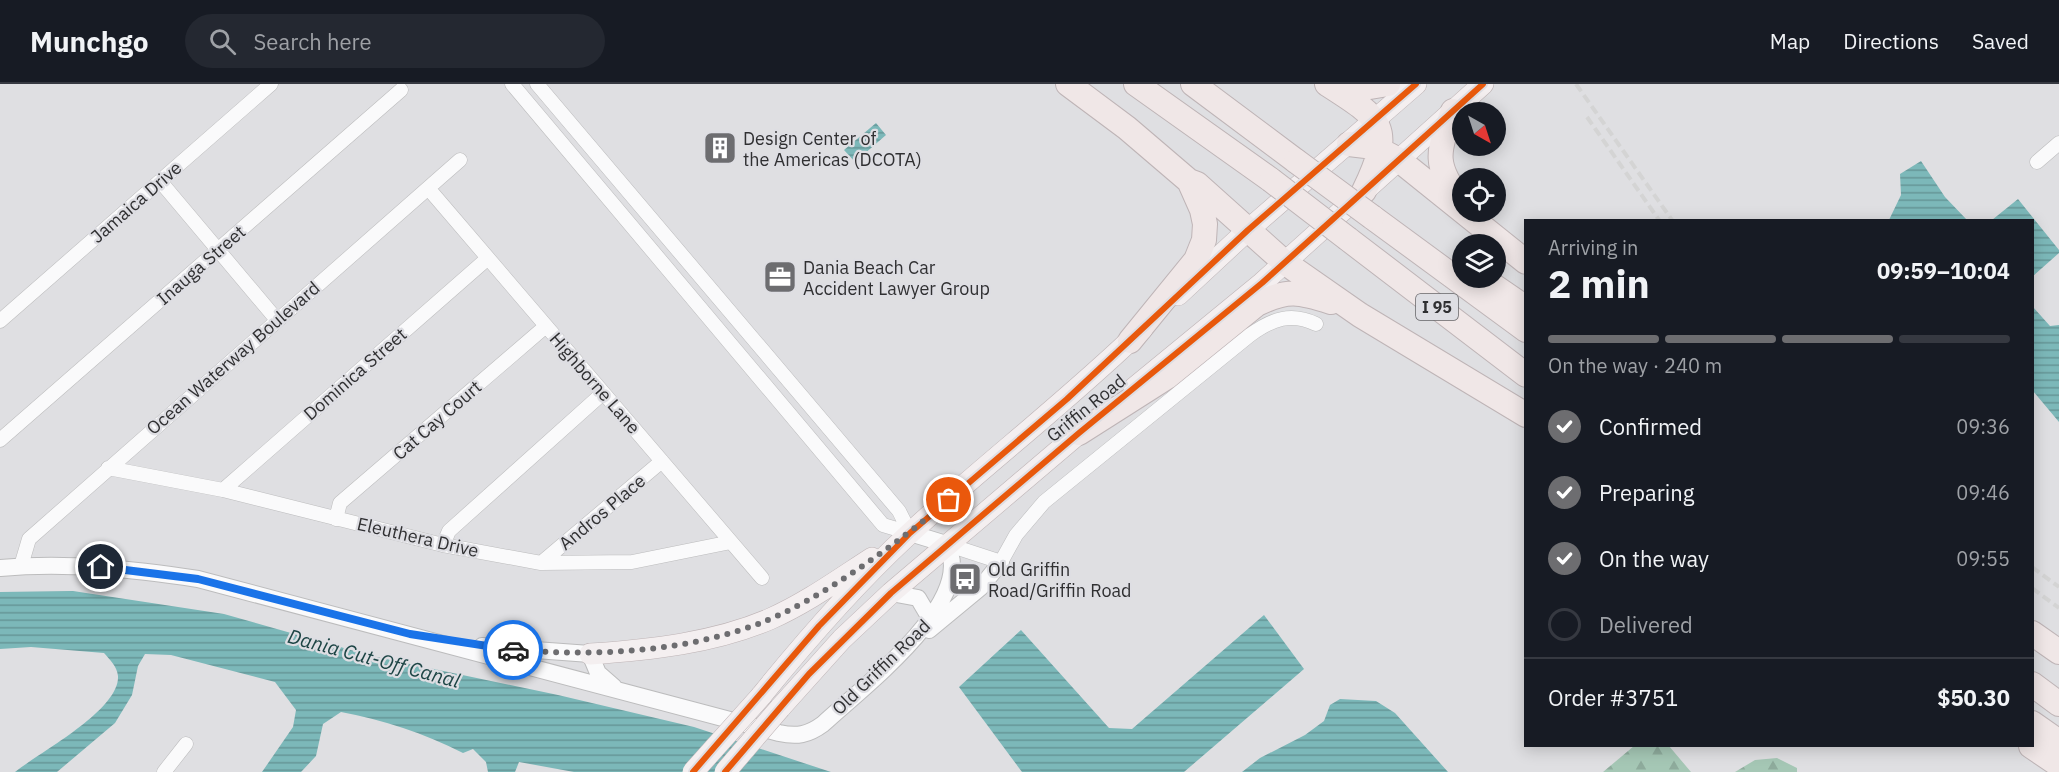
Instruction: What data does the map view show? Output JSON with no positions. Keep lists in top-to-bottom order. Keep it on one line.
{"streets":{"highway":["I 95"],"main road":["Griffin Road"],"street":["Jamaica Drive","Inauga Street","Ocean Waterway Boulevard","Dominica Street","Highborne Lane","Cat Cay Court","Andros Place","Eleuthera Drive","Old Griffin Road"]},"crossings":[["I 95","Griffin Road"],["Ocean Waterway Boulevard","Highborne Lane"],["Ocean Waterway Boulevard","Eleuthera Drive"],["Ocean Waterway Boulevard","Old Griffin Road"],["Dominica Street","Highborne Lane"],["Dominica Street","Eleuthera Drive"],["Highborne Lane","Cat Cay Court"],["Highborne Lane","Andros Place"],["Highborne Lane","Eleuthera Drive"],["Griffin Road","Old Griffin Road"],["Cat Cay Court","Eleuthera Drive"],["Andros Place","Eleuthera Drive"]],"water":["Dania Cut-Off Canal"],"places":{"building":["Design Center of the Americas (DCOTA)"],"office":["Dania Beach Car Accident Lawyer Group"],"bus stop":["Old Griffin Road/Griffin Road"]},"north":"bottom right","page":{"header":"Munchgo","search":"Search here","nav":["Map","Directions","Saved"],"heading":["2 min","Arriving in","09:59–10:04"],"panel":["Order #3751","$50.30"],"bar":"On the way · 240 m","list":[["Confirmed","09:36"],["Preparing","09:46"],["On the way","09:55"],"Delivered"]}}
